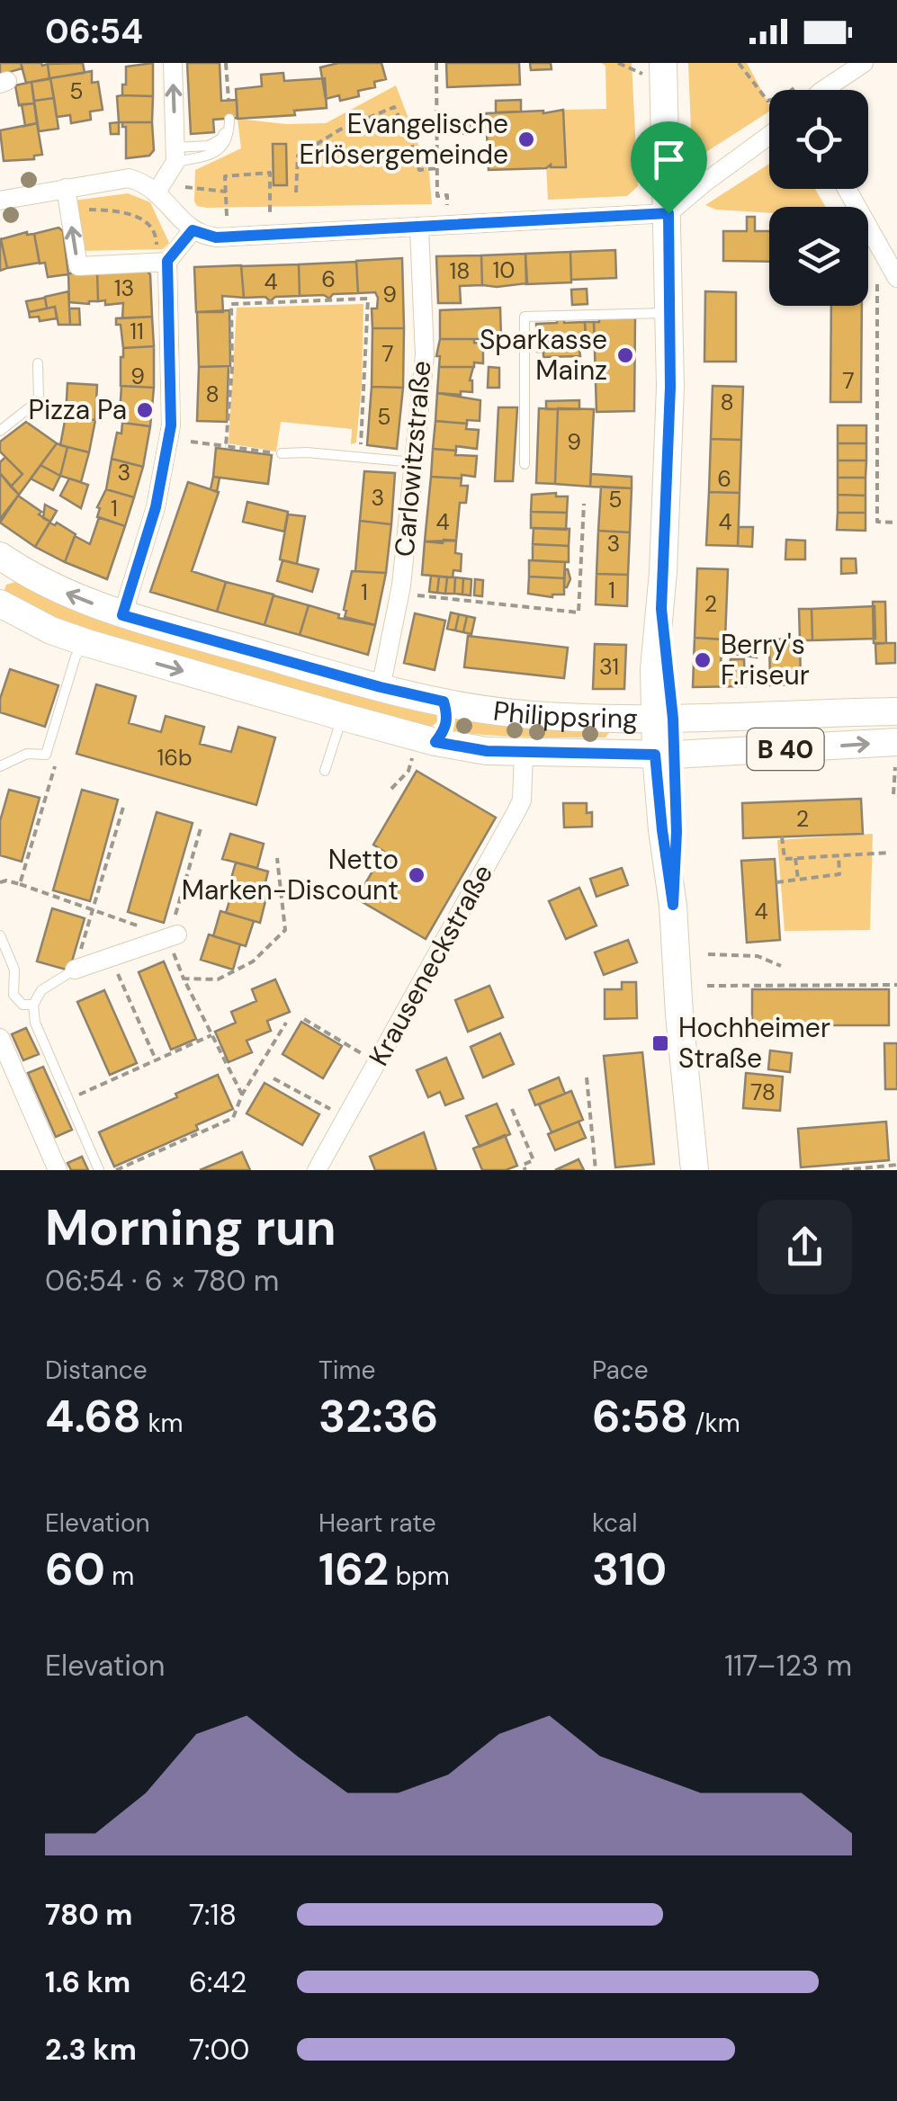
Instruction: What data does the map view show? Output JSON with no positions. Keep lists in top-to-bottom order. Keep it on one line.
{"streets":{"main road":["Philippsring","B 40"],"street":["Carlowitzstraße","Krauseneckstraße"]},"crossings":[["Carlowitzstraße","Philippsring"],["Philippsring","B 40"],["Philippsring","Krauseneckstraße"]],"places":{"other":["Evangelische Erlösergemeinde","Sparkasse Mainz","Pizza Pa","Berry's F.riseur","Netto Marken-Discount"],"transit":["Hochheimer Straße"]},"house_numbers":["5","10","18","6","4","13","9","11","7","9","7","8","8","5","9","3","6","3","5","1","4","4","3","1","1","2","31","16b","2","4","78"],"page":{"status":"06:54","heading":["Morning run","06:54 · 6 × 780 m"],"stats":[["Distance","4.68 km"],["Time","32:36"],["Pace","6:58 /km"],["Elevation","60 m"],["Heart rate","162 bpm"],["kcal","310"]],"chart":["Elevation","117–123 m"],"list":[{"name":"780 m","note":"7:18"},{"name":"1.6 km","note":"6:42"},{"name":"2.3 km","note":"7:00"}]}}
